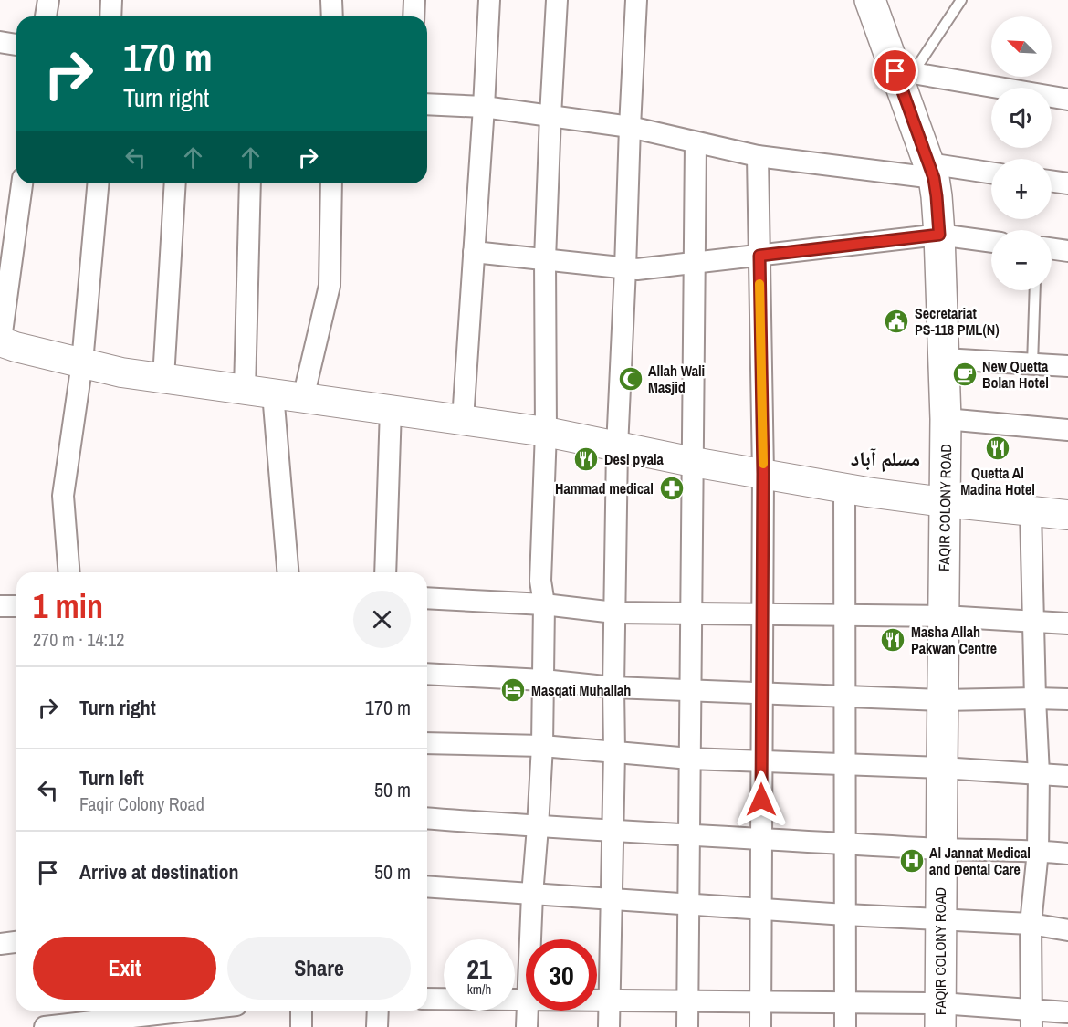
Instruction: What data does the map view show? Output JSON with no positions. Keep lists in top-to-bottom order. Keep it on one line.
{"streets":{"main road":["FAQIR COLONY ROAD"]},"districts":["مسلم آباد"],"places":{"public building":["Secretariat PS-118 PML(N)"],"cafe":["New Quetta Bolan Hotel"],"mosque":["Allah Wali Masjid"],"restaurant":["Quetta Al Madina Hotel","Desi pyala","Masha Allah Pakwan Centre"],"pharmacy":["Hammad medical"],"hotel":["Masqati Muhallah"],"hospital":["Al Jannat Medical and Dental Care"]},"north":"top left","page":{"map_buttons":["+","−"],"turn":["170 m","Turn right"],"heading":["1 min","270 m · 14:12"],"list":[{"name":"Turn right","value":"170 m"},{"name":"Turn left","note":"Faqir Colony Road","value":"50 m"},{"name":"Arrive at destination","value":"50 m"}],"buttons":["Exit","Share"],"speed":"21 km/h","limit":"30"}}
